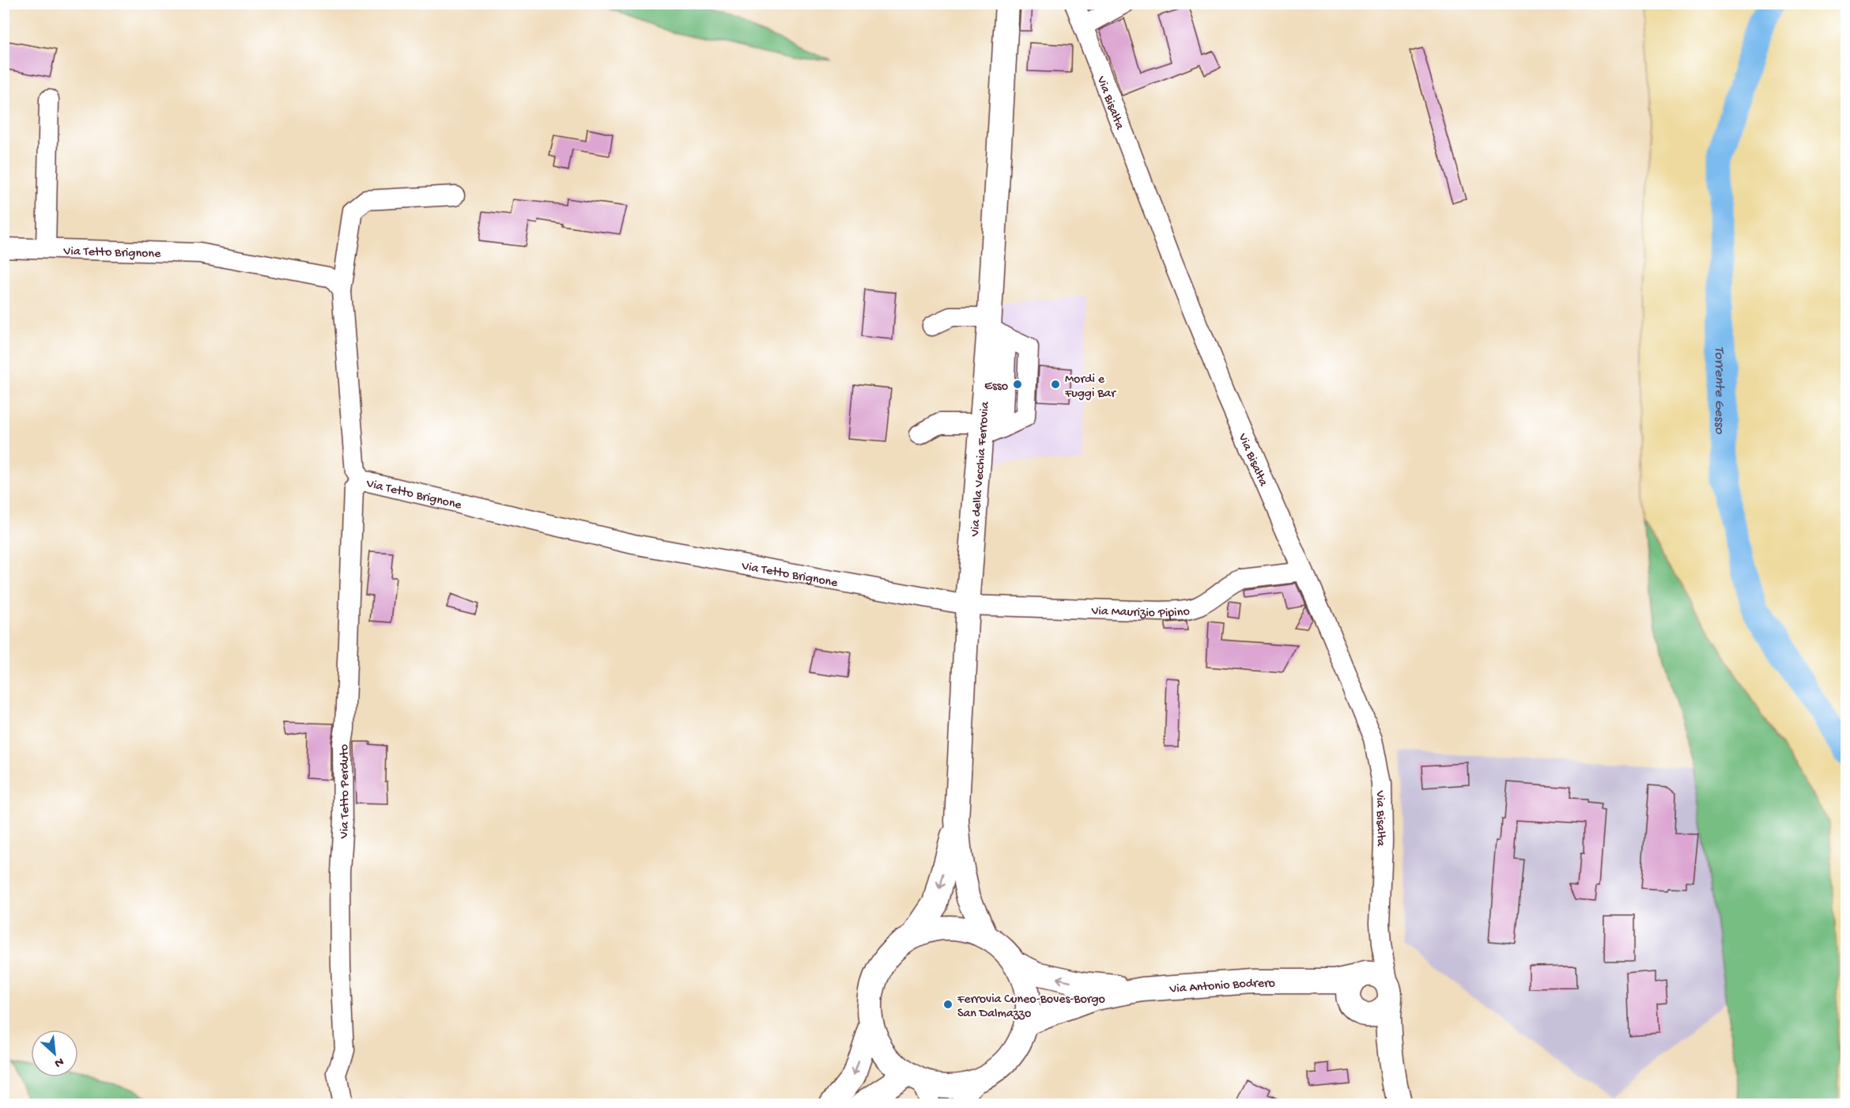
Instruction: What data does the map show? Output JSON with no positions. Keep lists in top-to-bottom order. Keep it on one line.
{"streets":{"main road":["Via Bisalta","Via della Vecchia Ferrovia","Via Antonio Bodrero"],"street":["Via Tetto Brignone","Via Maurizio Pipino","Via Tetto Perduto"]},"crossings":[["Via Bisalta","Via Maurizio Pipino"],["Via Bisalta","Via Antonio Bodrero"],["Via Tetto Brignone","Via della Vecchia Ferrovia"],["Via Tetto Brignone","Via Maurizio Pipino"],["Via Tetto Brignone","Via Tetto Perduto"],["Via della Vecchia Ferrovia","Via Maurizio Pipino"],["Via della Vecchia Ferrovia","Via Antonio Bodrero"]],"water":["Torrente Gesso"],"places":["Esso","Mordi e Fuggi Bar","Ferrovia Cuneo-Boves-Borgo San Dalmazzo"],"north":"bottom right"}
